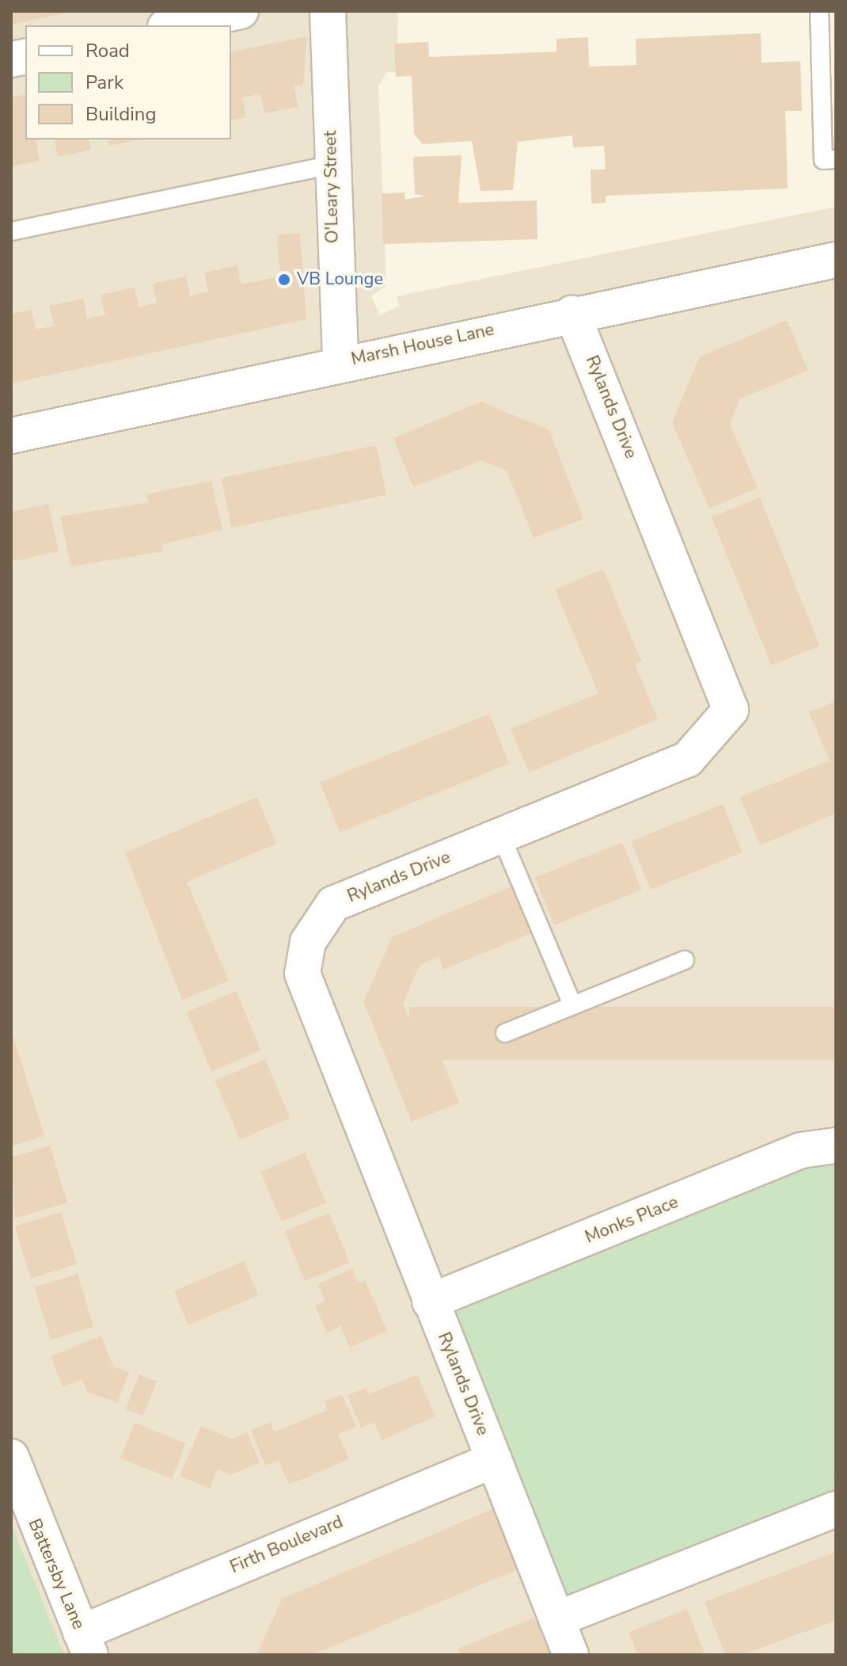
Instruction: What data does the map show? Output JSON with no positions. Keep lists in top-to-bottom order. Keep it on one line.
{"streets":{"street":["O'Leary Street","Marsh House Lane","Rylands Drive","Monks Place","Firth Boulevard","Battersby Lane"]},"crossings":[["O'Leary Street","Marsh House Lane"],["Marsh House Lane","Rylands Drive"],["Rylands Drive","Monks Place"],["Rylands Drive","Firth Boulevard"],["Firth Boulevard","Battersby Lane"]],"places":["VB Lounge"],"legend":["Road","Park","Building"]}
